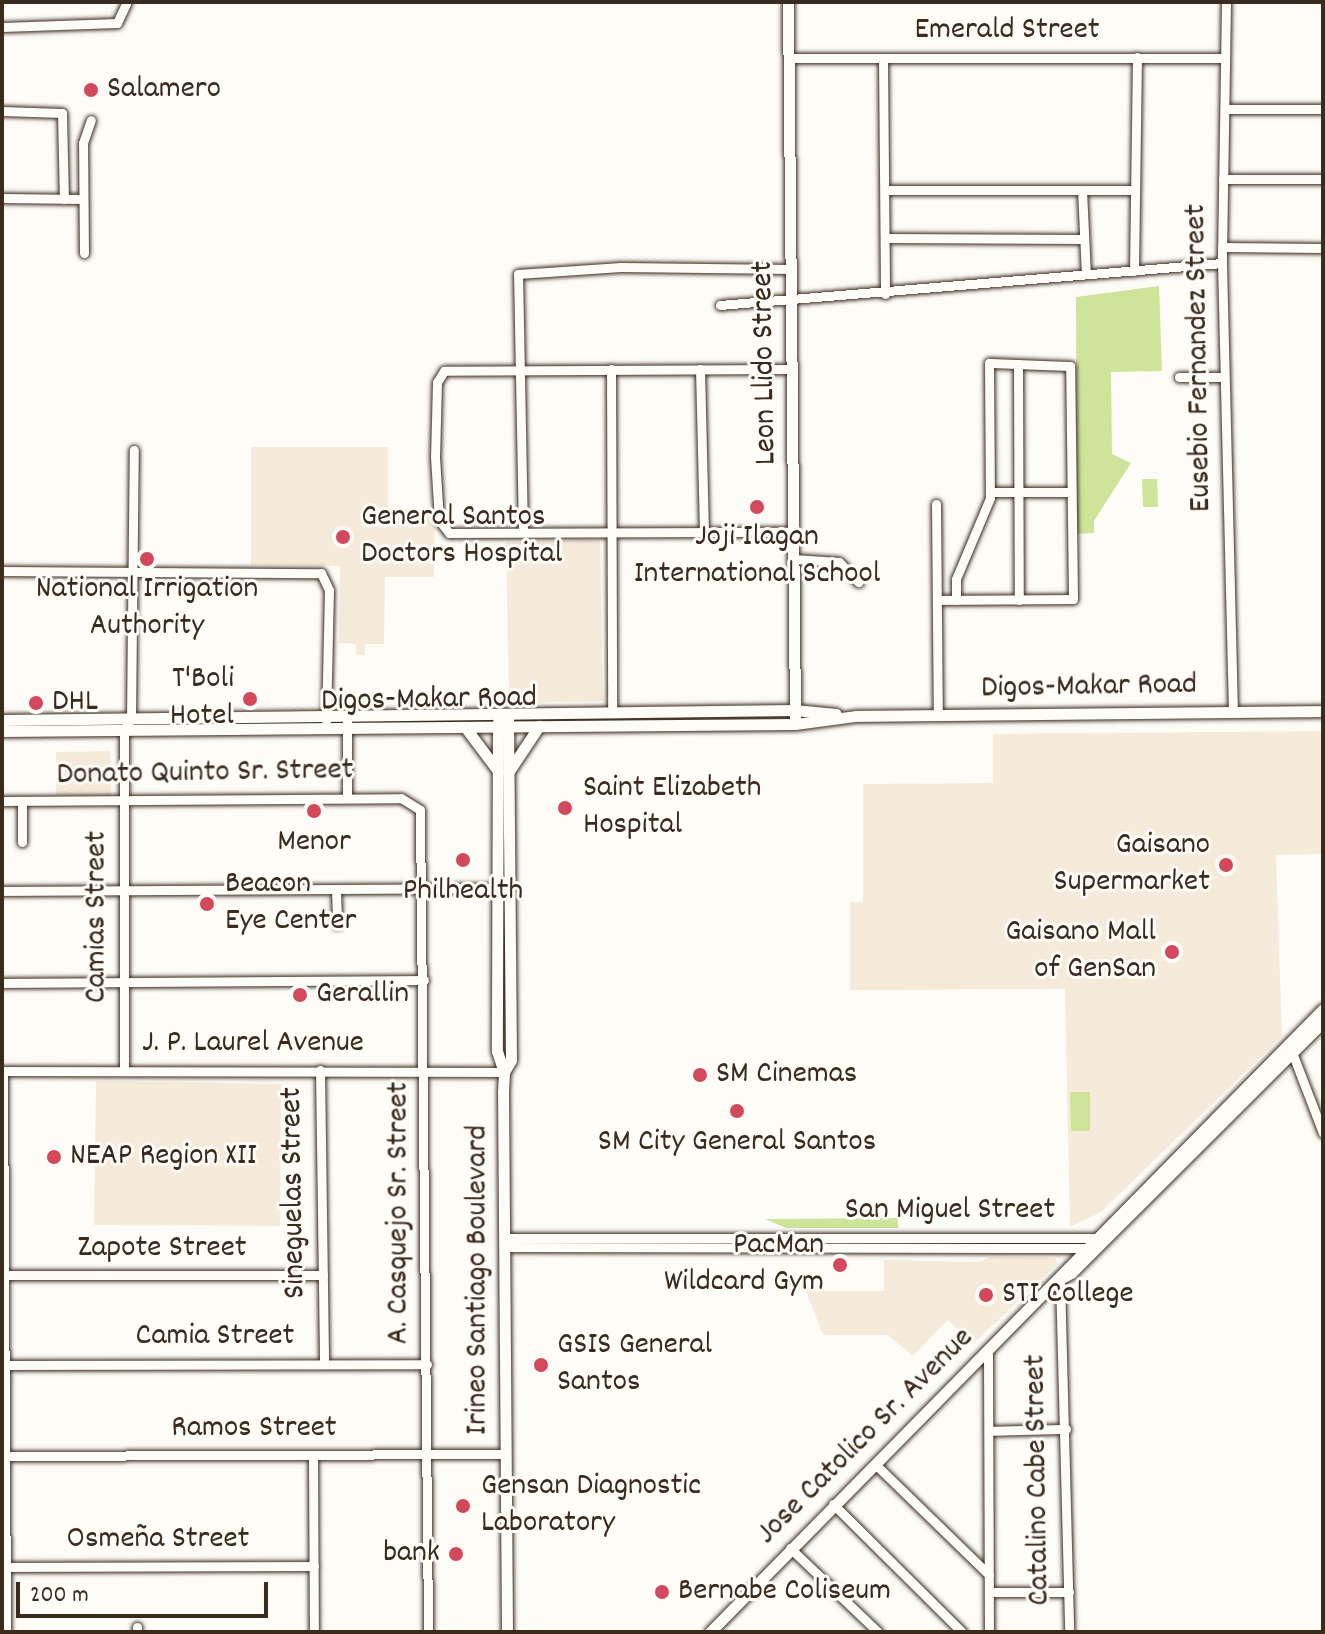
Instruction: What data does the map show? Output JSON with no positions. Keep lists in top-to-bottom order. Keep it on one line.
{"streets":{"main road":["Leon Llido Street","Digos-Makar Road","Irineo Santiago Boulevard","Jose Catolico Sr. Avenue"],"street":["Emerald Street","Eusebio Fernandez Street","Donato Quinto Sr. Street","Camias Street","J. P. Laurel Avenue","Sineguelas Street","San Miguel Street","A. Casquejo Sr. Street","Zapote Street","Camia Street","Ramos Street","Catalino Cabe Street","Osmeña Street"]},"crossings":[["Emerald Street","Eusebio Fernandez Street"],["Emerald Street","Leon Llido Street"],["Eusebio Fernandez Street","Digos-Makar Road"],["Leon Llido Street","Digos-Makar Road"],["Digos-Makar Road","Camias Street"],["Digos-Makar Road","Irineo Santiago Boulevard"],["Donato Quinto Sr. Street","Camias Street"],["Donato Quinto Sr. Street","A. Casquejo Sr. Street"],["Camias Street","J. P. Laurel Avenue"],["J. P. Laurel Avenue","Sineguelas Street"],["J. P. Laurel Avenue","A. Casquejo Sr. Street"],["J. P. Laurel Avenue","Irineo Santiago Boulevard"],["Sineguelas Street","Zapote Street"],["Sineguelas Street","Camia Street"],["San Miguel Street","Irineo Santiago Boulevard"],["San Miguel Street","Jose Catolico Sr. Avenue"],["A. Casquejo Sr. Street","Camia Street"],["A. Casquejo Sr. Street","Ramos Street"],["Irineo Santiago Boulevard","Ramos Street"],["Jose Catolico Sr. Avenue","Catalino Cabe Street"]],"places":["Salamero","Joji Ilagan International School","General Santos Doctors Hospital","National Irrigation Authority","T'Boli Hotel","DHL","Saint Elizabeth Hospital","Menor","Philhealth","Gaisano Supermarket","Beacon Eye Center","Gaisano Mall of GenSan","Gerallin","SM Cinemas","SM City General Santos","NEAP Region XII","PacMan Wildcard Gym","STI College","GSIS General Santos","Gensan Diagnostic Laboratory","bank","Bernabe Coliseum"],"scale_bar":"200 m"}
